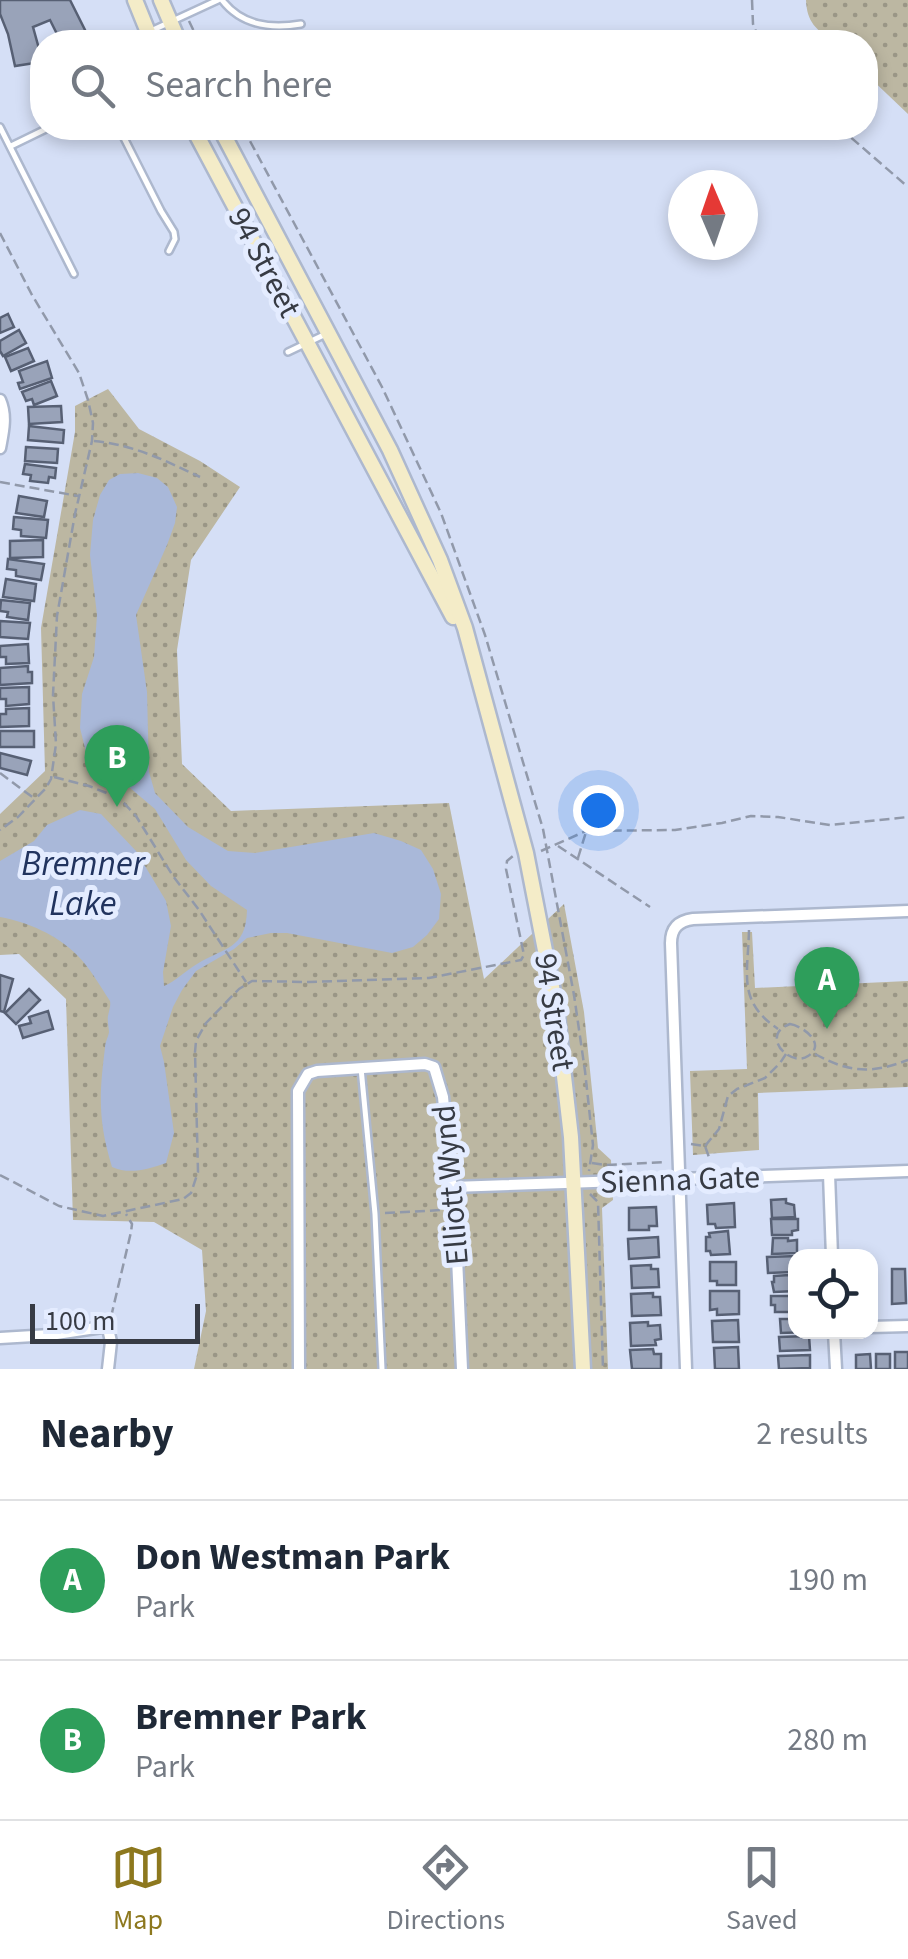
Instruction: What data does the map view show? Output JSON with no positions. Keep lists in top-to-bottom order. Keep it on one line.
{"streets":{"main road":["94 Street"],"street":["Sienna Gate","Elliott Wynd"]},"crossings":[["94 Street","Sienna Gate"],["Sienna Gate","Elliott Wynd"]],"water":["Bremner Lake"],"scale_bar":"100 m","north":"top","page":{"search":"Search here","pins":["B","A"],"scale":"100 m","heading":["Nearby","2 results"],"list":[{"mark":"A","name":"Don Westman Park","note":"Park","value":"190 m"},{"mark":"B","name":"Bremner Park","note":"Park","value":"280 m"}],"nav":["Map","Directions","Saved"]}}
